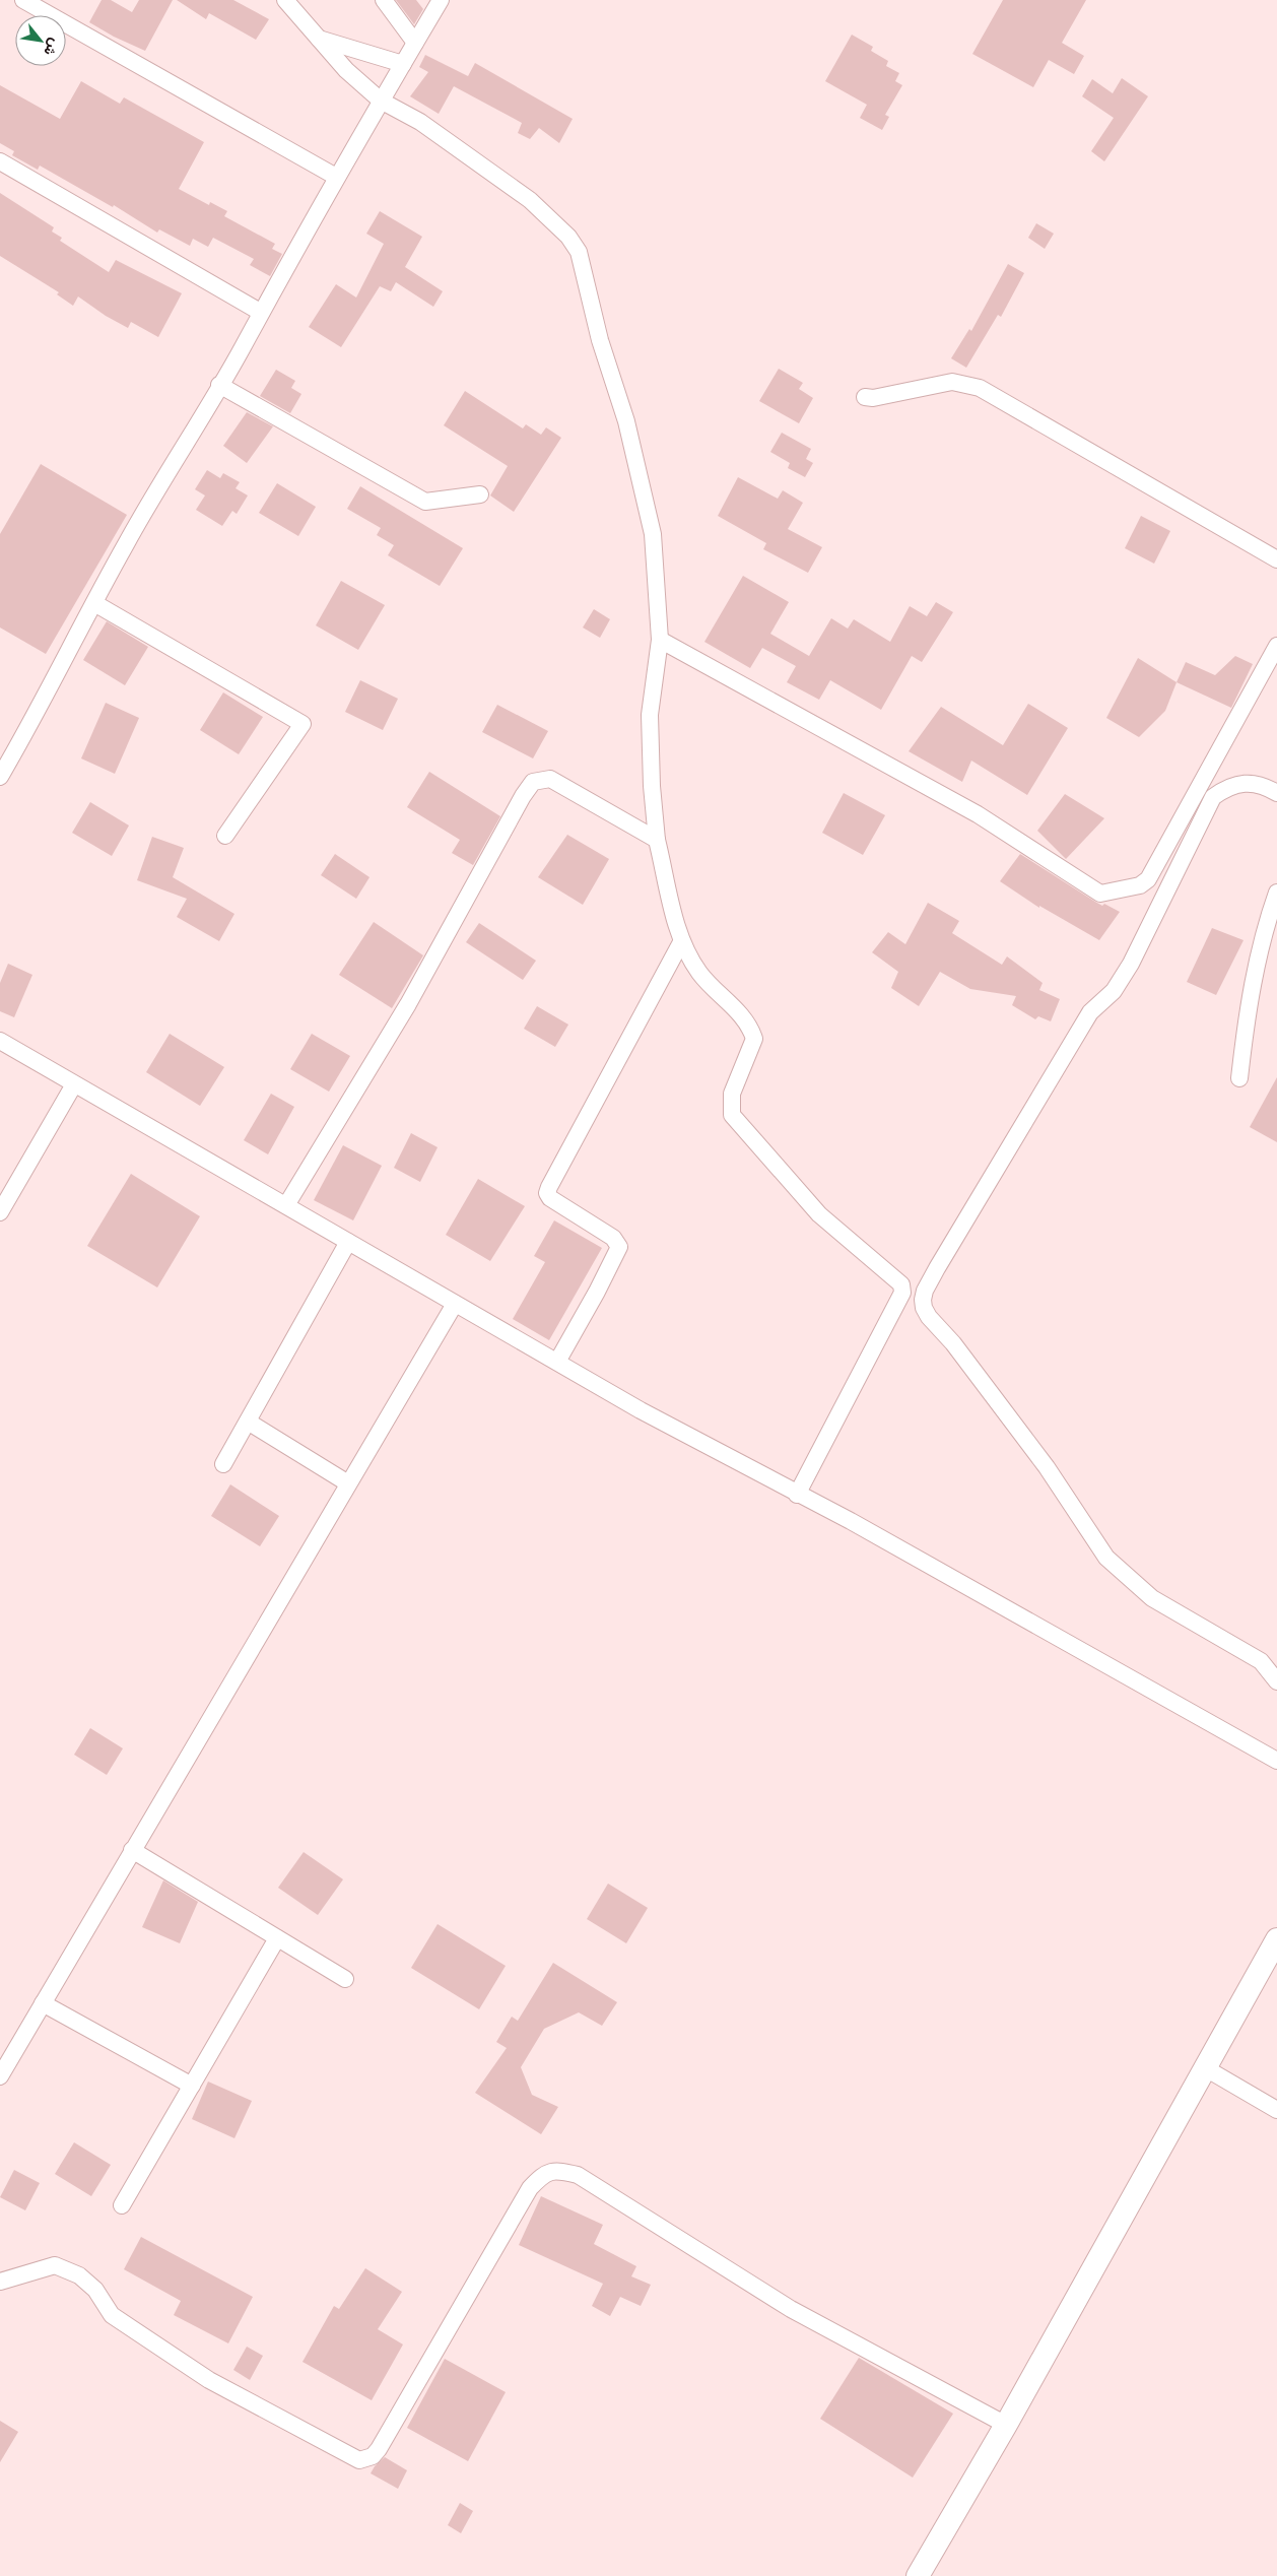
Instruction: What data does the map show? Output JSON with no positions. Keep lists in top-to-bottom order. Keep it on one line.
{"north":"bottom right"}
